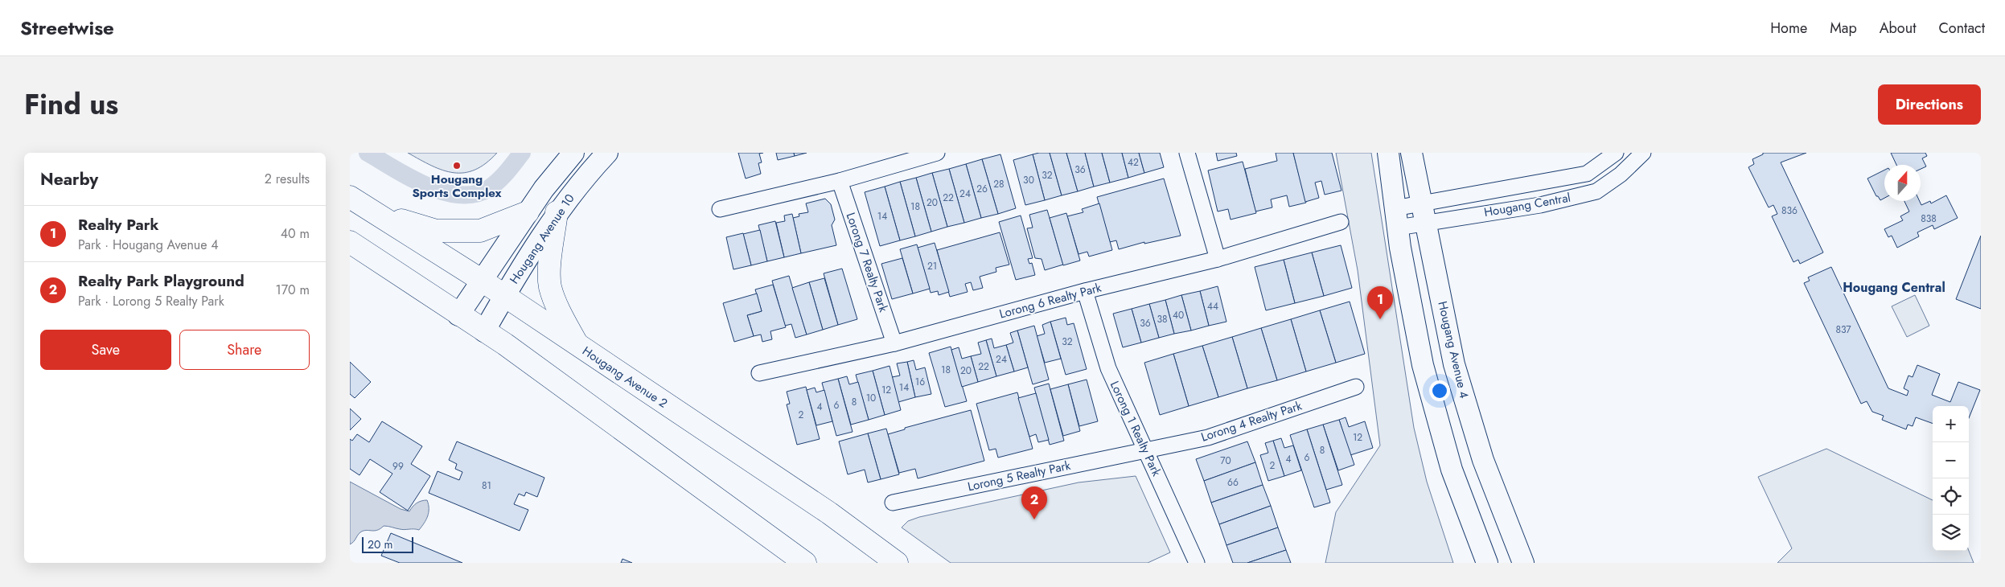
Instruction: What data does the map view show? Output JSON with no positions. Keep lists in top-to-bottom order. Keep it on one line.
{"streets":{"highway":["Hougang Avenue 2"],"street":["Hougang Central","Hougang Avenue 10","Lorong 7 Realty Park","Lorong 6 Realty Park","Hougang Avenue 4","Lorong 4 Realty Park","Lorong 1 Realty Park","Lorong 5 Realty Park"]},"crossings":[["Hougang Central","Hougang Avenue 4"],["Hougang Avenue 10","Hougang Avenue 2"],["Lorong 7 Realty Park","Lorong 6 Realty Park"],["Lorong 6 Realty Park","Lorong 1 Realty Park"],["Lorong 4 Realty Park","Lorong 1 Realty Park"],["Lorong 4 Realty Park","Lorong 5 Realty Park"],["Lorong 1 Realty Park","Lorong 5 Realty Park"]],"districts":["Hougang Central"],"places":["Hougang Sports Complex"],"house_numbers":["42","36","32","30","28","26","24","22","20","18","836","14","838","21","44","40","38","36","837","32","24","22","18","20","16","14","12","10","8","6","4","2","12","8","6","4","70","2","99","66","81"],"scale_bar":"20 m","north":"top","page":{"header":"Streetwise","nav":["Home","Map","About","Contact"],"title":"Find us","buttons":["Directions",["Save","Share"]],"heading":["Nearby","2 results"],"list":[{"mark":"1","name":"Realty Park","note":"Park · Hougang Avenue 4","value":"40 m"},{"mark":"2","name":"Realty Park Playground","note":"Park · Lorong 5 Realty Park","value":"170 m"}],"pins":["1","2"],"map_buttons":["+","−"],"scale":"20 m"}}
